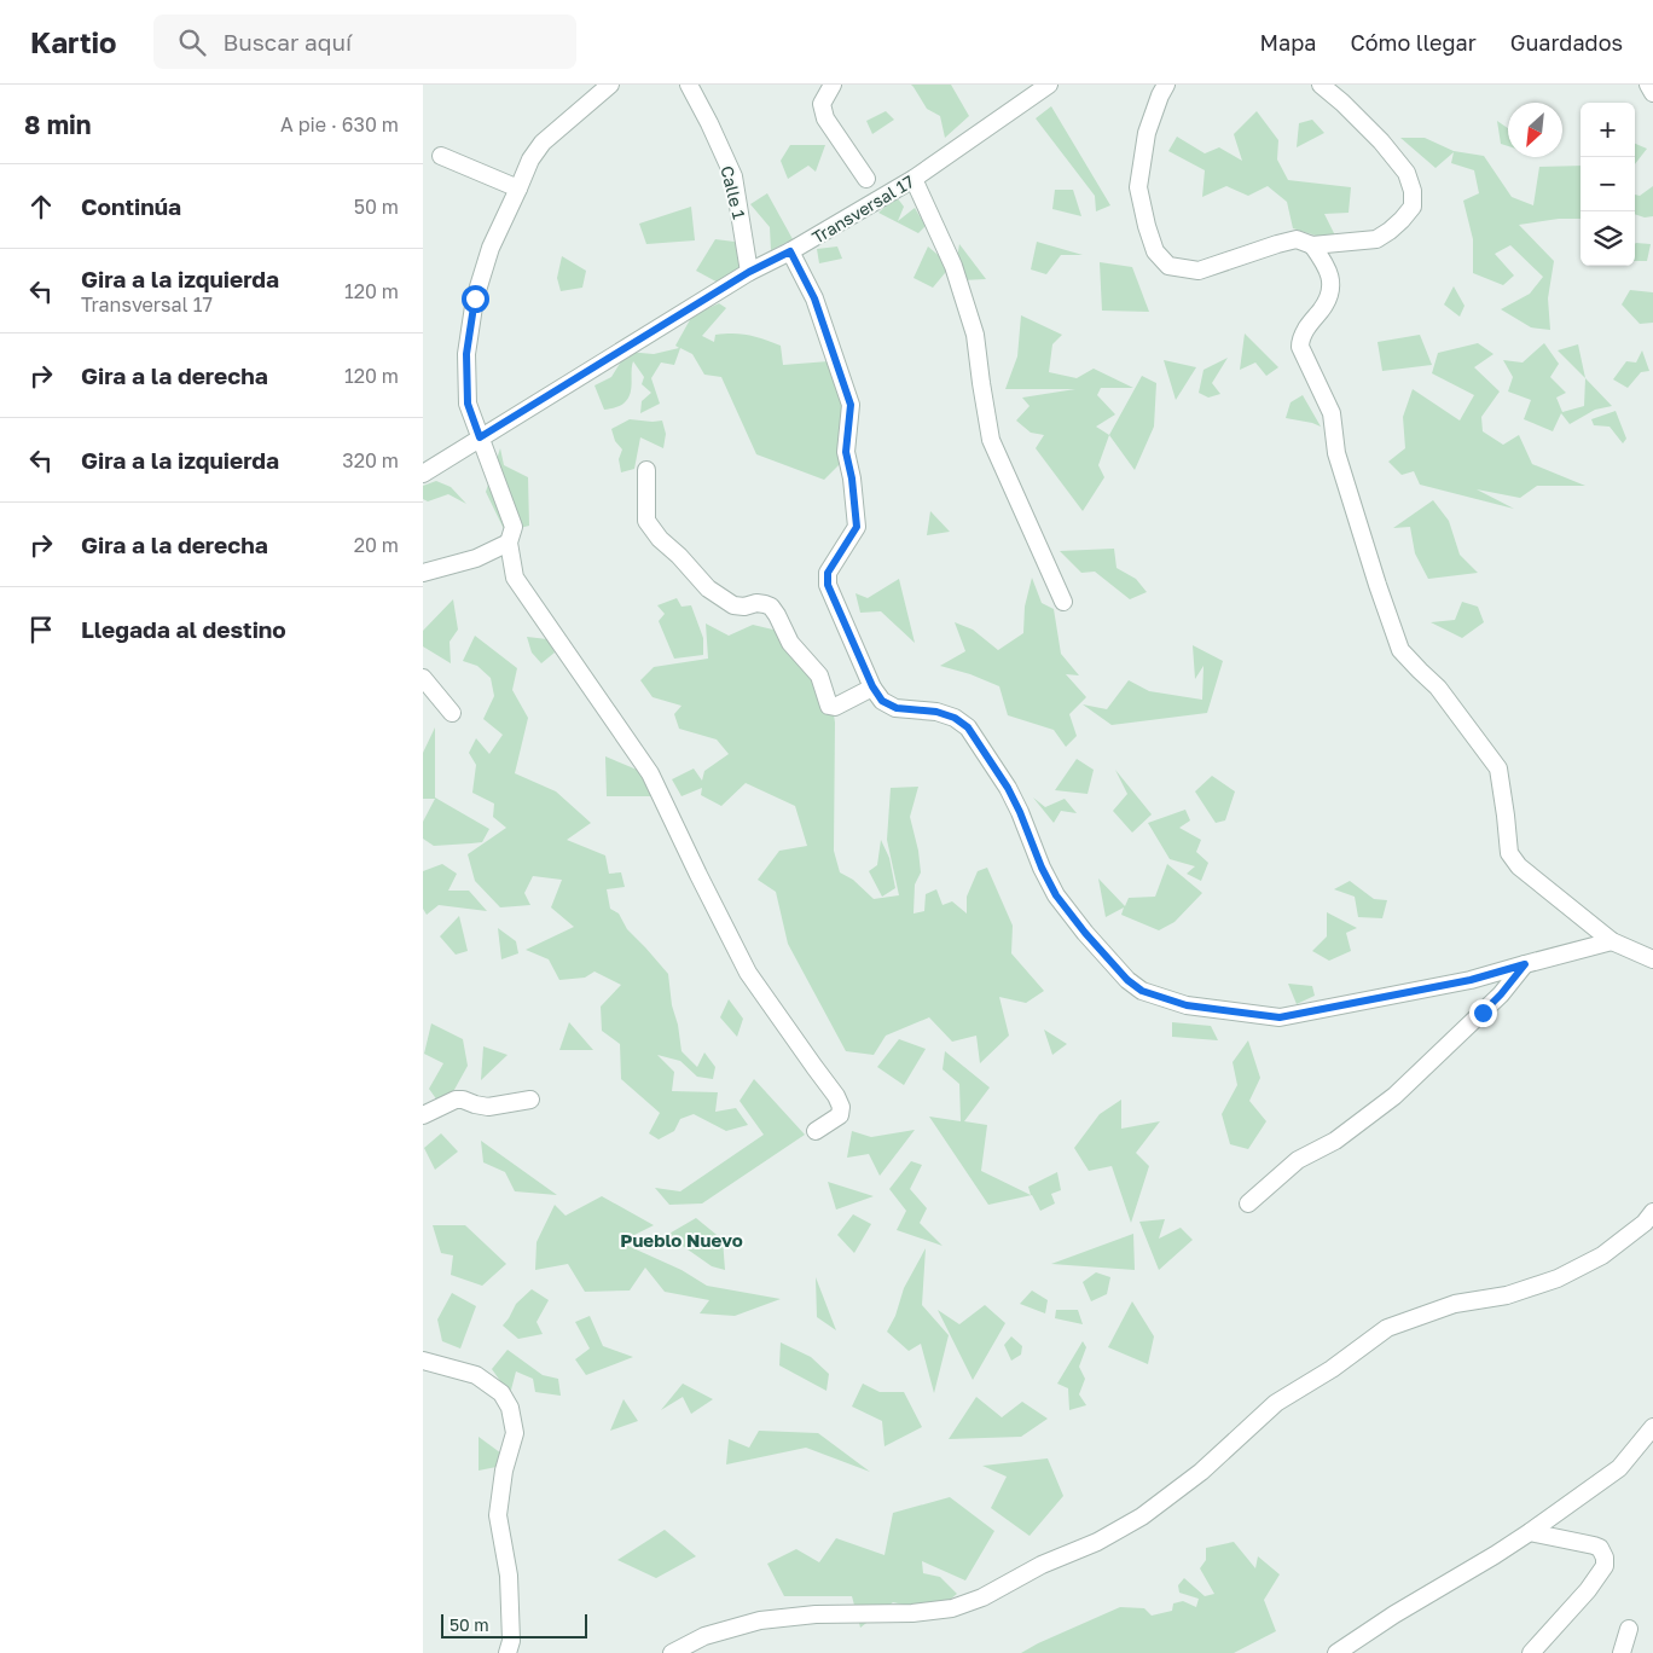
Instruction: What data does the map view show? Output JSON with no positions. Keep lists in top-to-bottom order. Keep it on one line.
{"streets":{"street":["Calle 1","Transversal 17"]},"crossings":[["Calle 1","Transversal 17"]],"districts":["Pueblo Nuevo"],"scale_bar":"50 m","north":"bottom left","page":{"header":"Kartio","search":"Buscar aquí","nav":["Mapa","Cómo llegar","Guardados"],"heading":["8 min","A pie · 630 m"],"map_buttons":["+","−"],"list":[["Continúa","50 m"],["Gira a la izquierda","Transversal 17","120 m"],["Gira a la derecha","120 m"],["Gira a la izquierda","320 m"],["Gira a la derecha","20 m"],"Llegada al destino"],"scale":"50 m"}}
